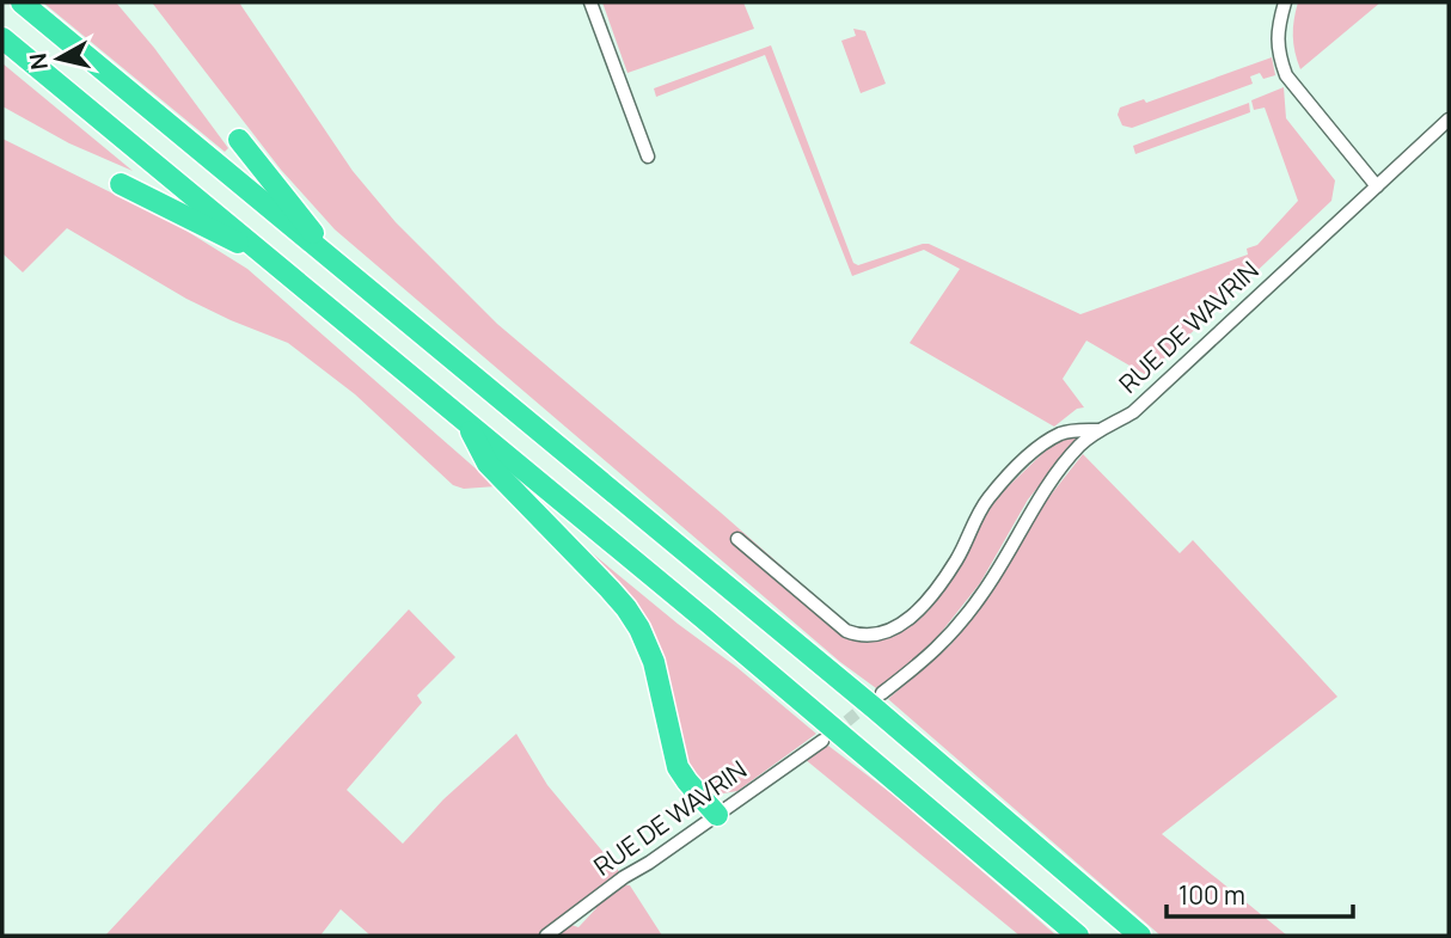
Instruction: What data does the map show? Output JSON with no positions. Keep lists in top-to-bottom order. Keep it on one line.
{"streets":{"street":["RUE DE WAVRIN"]},"scale_bar":"100 m","north":"left"}
